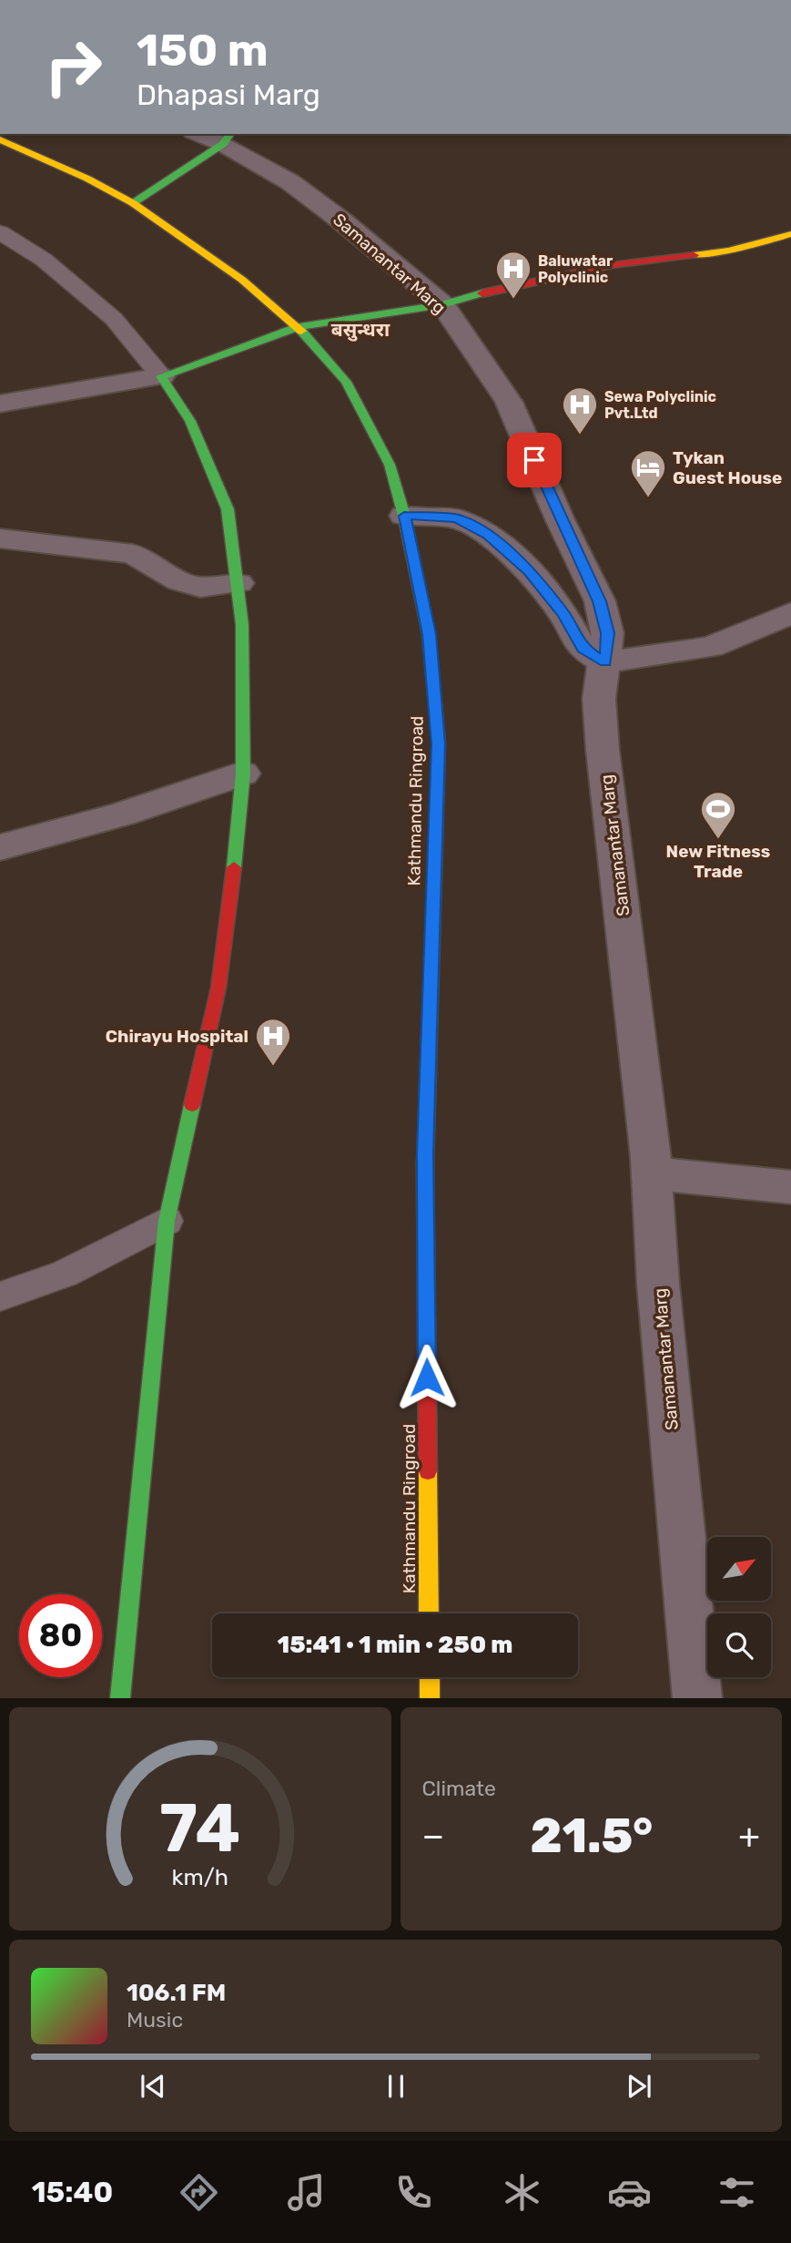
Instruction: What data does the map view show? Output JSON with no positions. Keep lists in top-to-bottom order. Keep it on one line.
{"streets":{"main road":["Kathmandu Ringroad"],"street":["Samanantar Marg"]},"districts":["बसुन्धरा"],"places":{"hospital":["Baluwatar Polyclinic","Sewa Polyclinic Pvt.Ltd","Chirayu Hospital"],"hotel":["Tykan Guest House"],"sports":["New Fitness Trade"]},"north":"top right","page":{"turn":["150 m","Dhapasi Marg"],"limit":"80","trip":"15:41 · 1 min · 250 m","tile":"Climate","heat":["−","21.5°","+"],"song":["106.1 FM","Music"],"tabs":"15:40","gauge":["74","km/h"]}}
